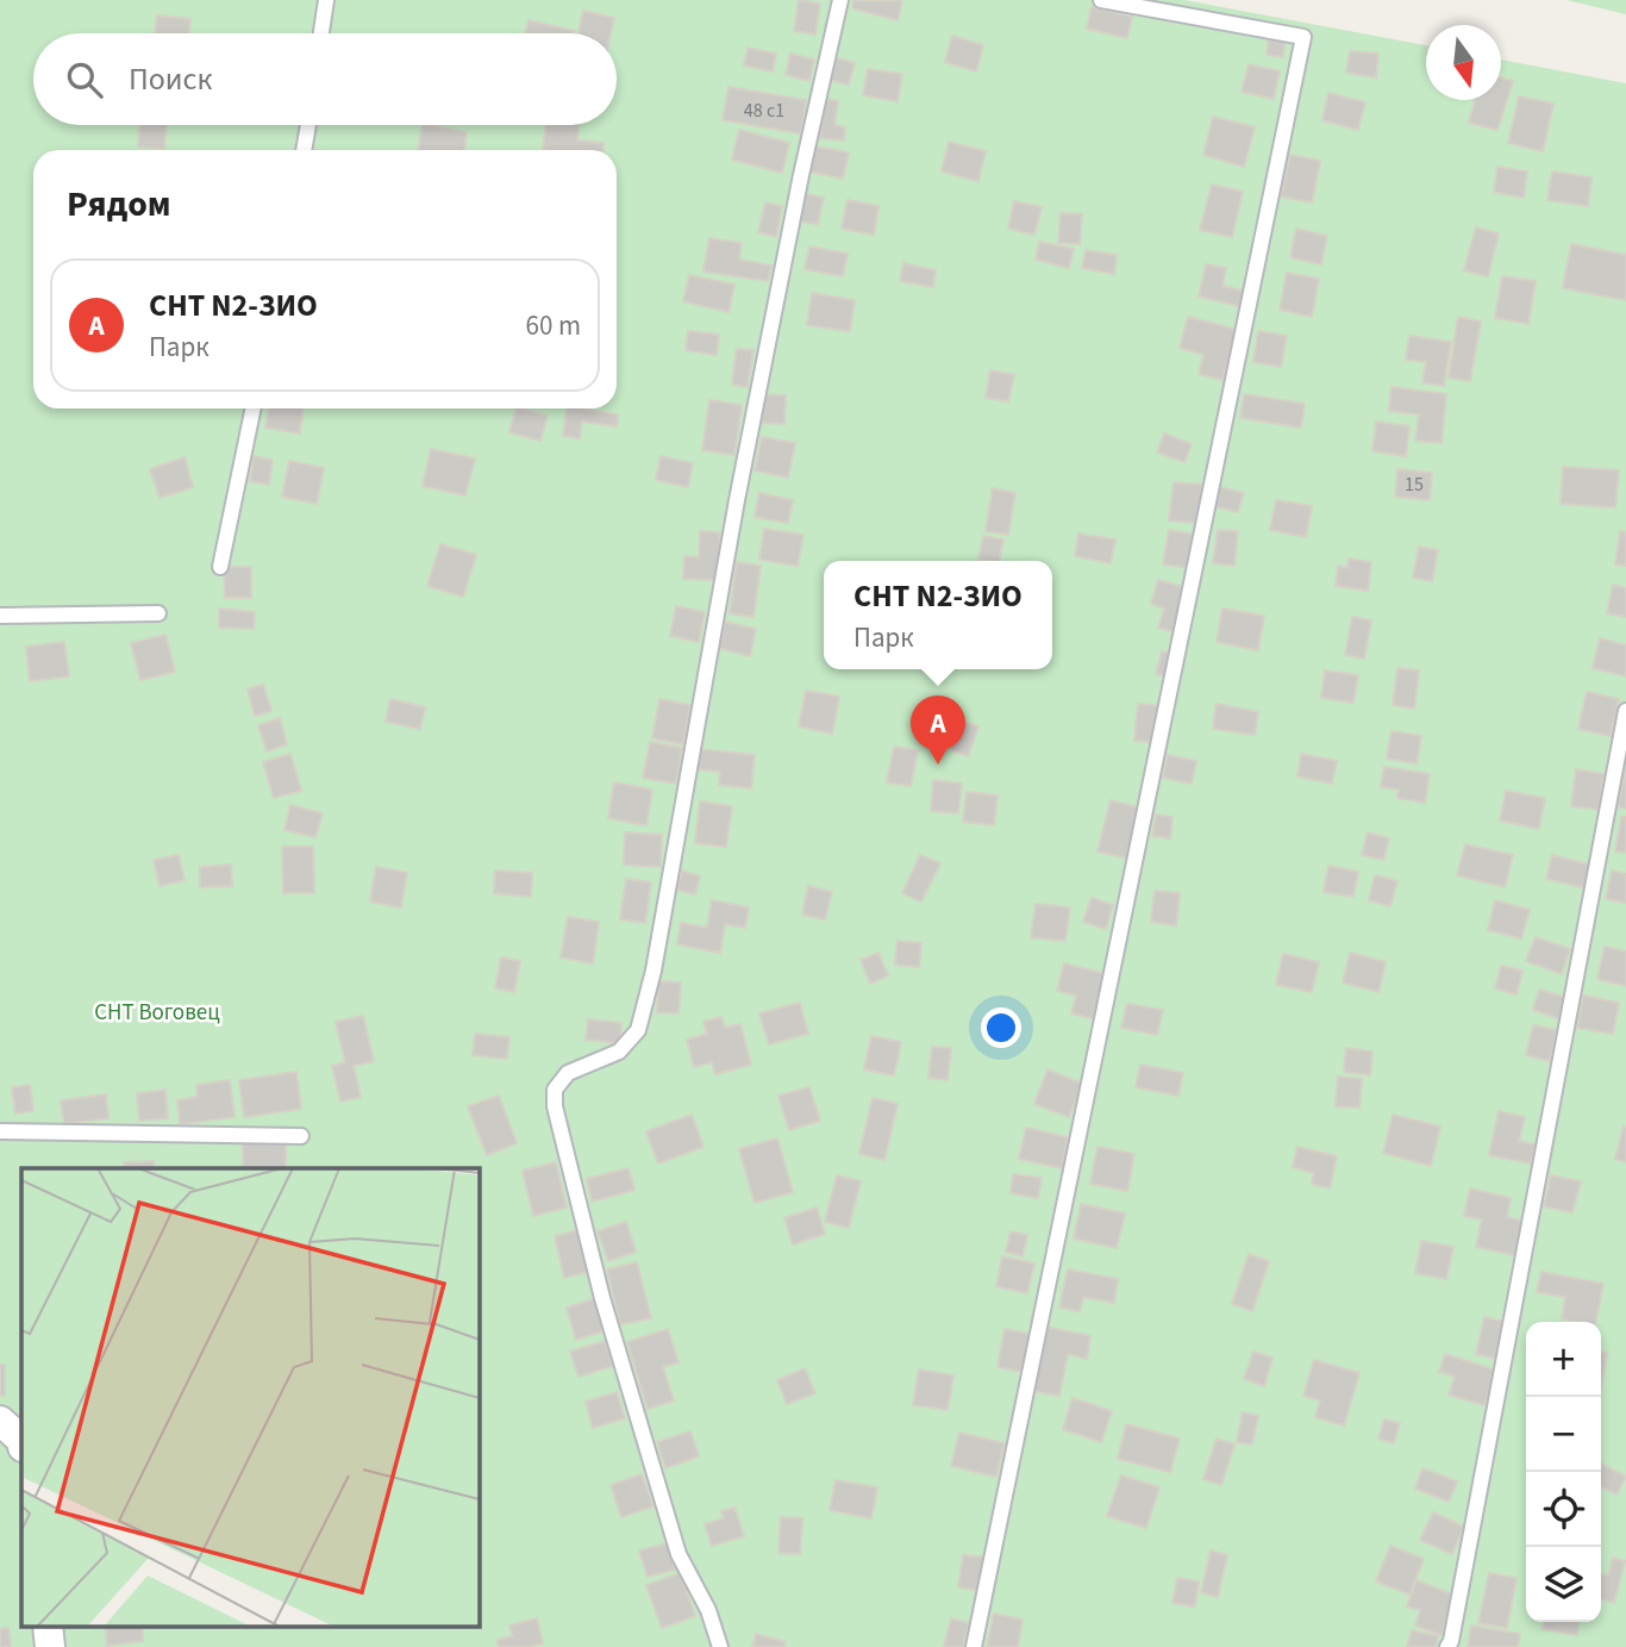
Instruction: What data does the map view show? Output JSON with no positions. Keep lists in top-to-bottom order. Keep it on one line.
{"parks":["СНТ Воговец"],"house_numbers":["48 с1","15"],"north":"bottom","page":{"search":"Поиск","heading":"Рядом","list":[{"mark":"A","name":"СНТ N2-ЗИО","note":"Парк","value":"60 m"}],"popup":["СНТ N2-ЗИО","Парк"],"pins":"A","map_buttons":["+","−"]}}
